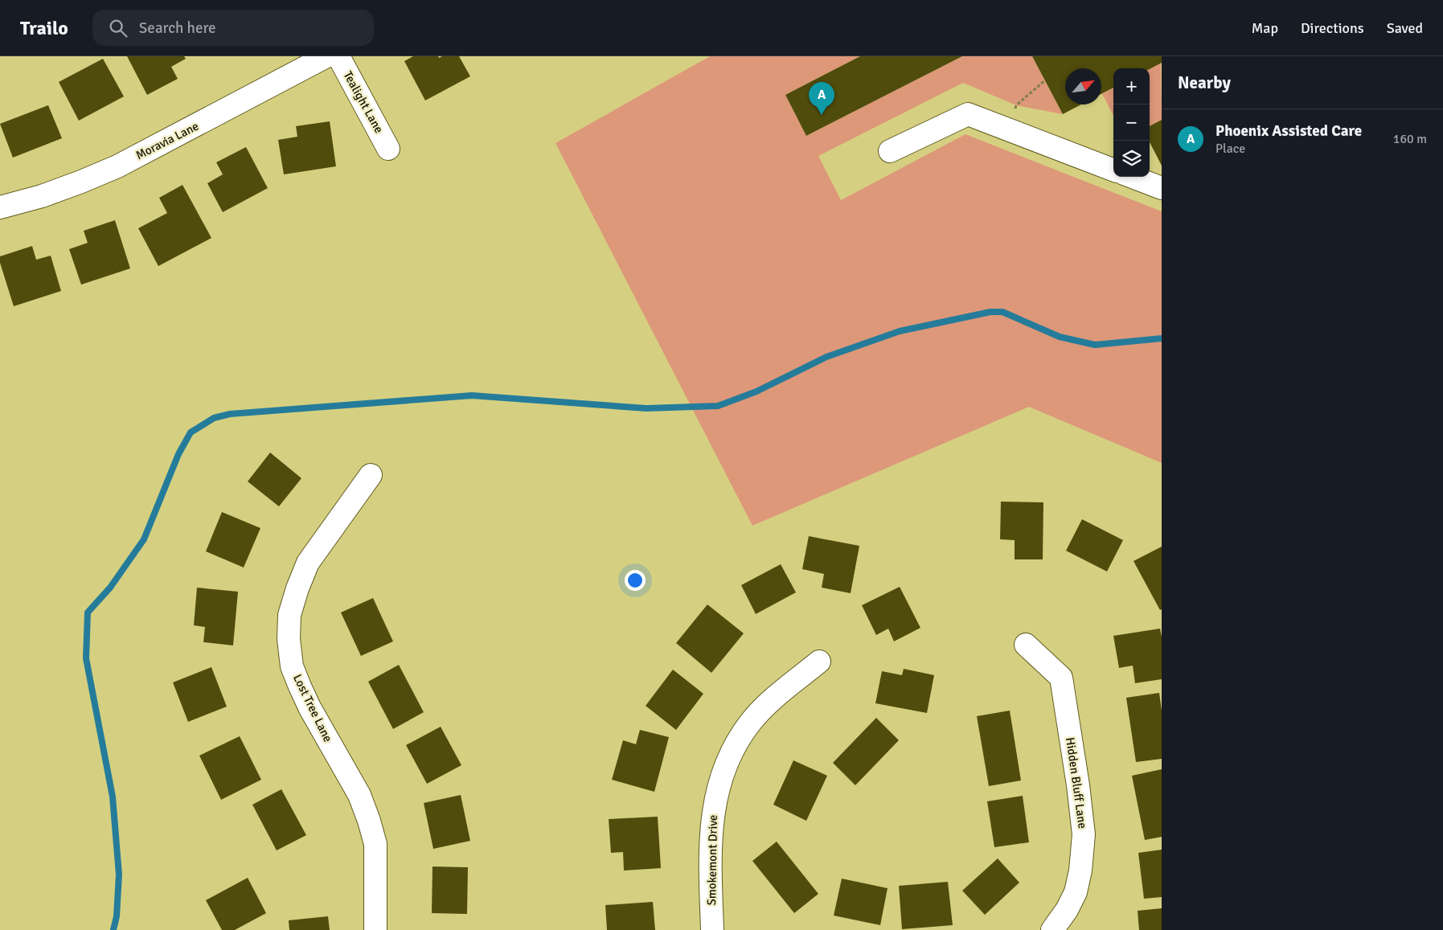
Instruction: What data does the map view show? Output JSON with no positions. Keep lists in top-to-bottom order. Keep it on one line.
{"streets":{"street":["Tealight Lane","Moravia Lane","Lost Tree Lane","Hidden Bluff Lane","Smokemont Drive"]},"north":"top right","page":{"header":"Trailo","search":"Search here","nav":["Map","Directions","Saved"],"heading":"Nearby","map_buttons":["+","−"],"pins":"A","list":[{"mark":"A","name":"Phoenix Assisted Care","note":"Place","value":"160 m"}]}}
